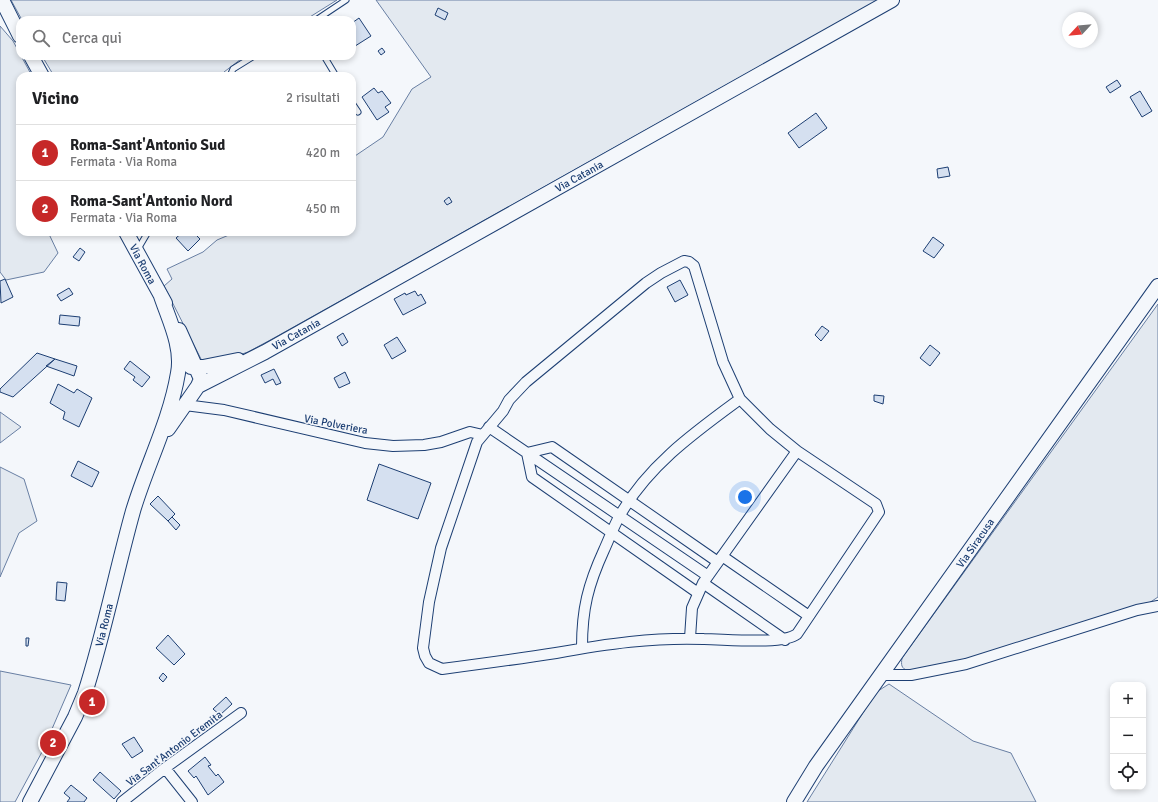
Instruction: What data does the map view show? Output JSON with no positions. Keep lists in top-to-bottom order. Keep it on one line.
{"streets":{"street":["Via Catania","Via Roma","Via Polveriera","Via Siracusa","Via Sant'Antonio Eremita"]},"north":"bottom left","page":{"search":"Cerca qui","heading":["Vicino","2 risultati"],"list":[{"mark":"1","name":"Roma-Sant'Antonio Sud","note":"Fermata · Via Roma","value":"420 m"},{"mark":"2","name":"Roma-Sant'Antonio Nord","note":"Fermata · Via Roma","value":"450 m"}],"map_buttons":["+","−"],"pins":["1","2"]}}
